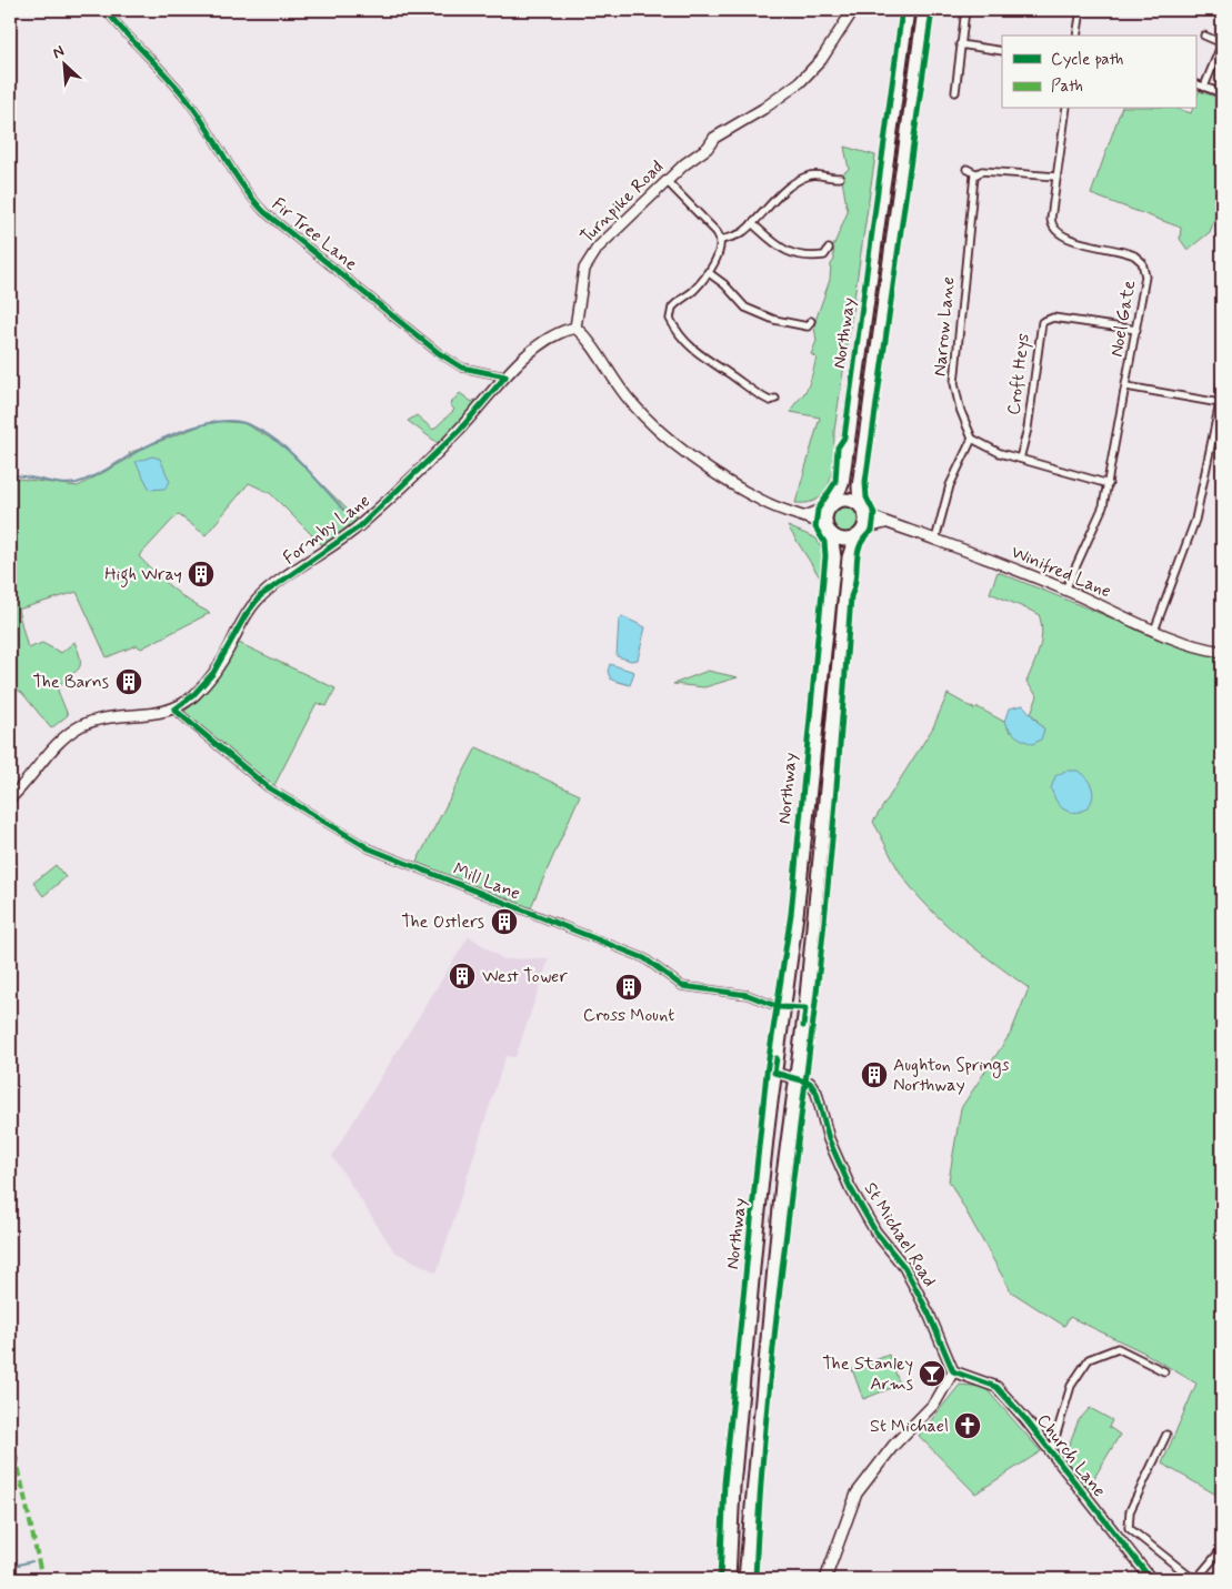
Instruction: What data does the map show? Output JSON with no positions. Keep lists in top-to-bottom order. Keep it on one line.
{"streets":{"highway":["Northway"],"street":["Turnpike Road","Fir Tree Lane","Noel Gate","Narrow Lane","Croft Heys","Formby Lane","Winifred Lane","Mill Lane","St Michael Road","Church Lane"]},"crossings":[["Turnpike Road","Formby Lane"],["Fir Tree Lane","Formby Lane"],["Noel Gate","Croft Heys"],["Noel Gate","Winifred Lane"],["Northway","Winifred Lane"],["Northway","Mill Lane"],["Northway","St Michael Road"],["Formby Lane","Mill Lane"],["St Michael Road","Church Lane"]],"places":{"building":["High Wray","The Barns","The Ostlers","West Tower","Cross Mount","Aughton Springs Northway"],"bar":["The Stanley Arms"],"church":["St Michael"]},"legend":["Cycle path","Path"],"north":"top left"}
